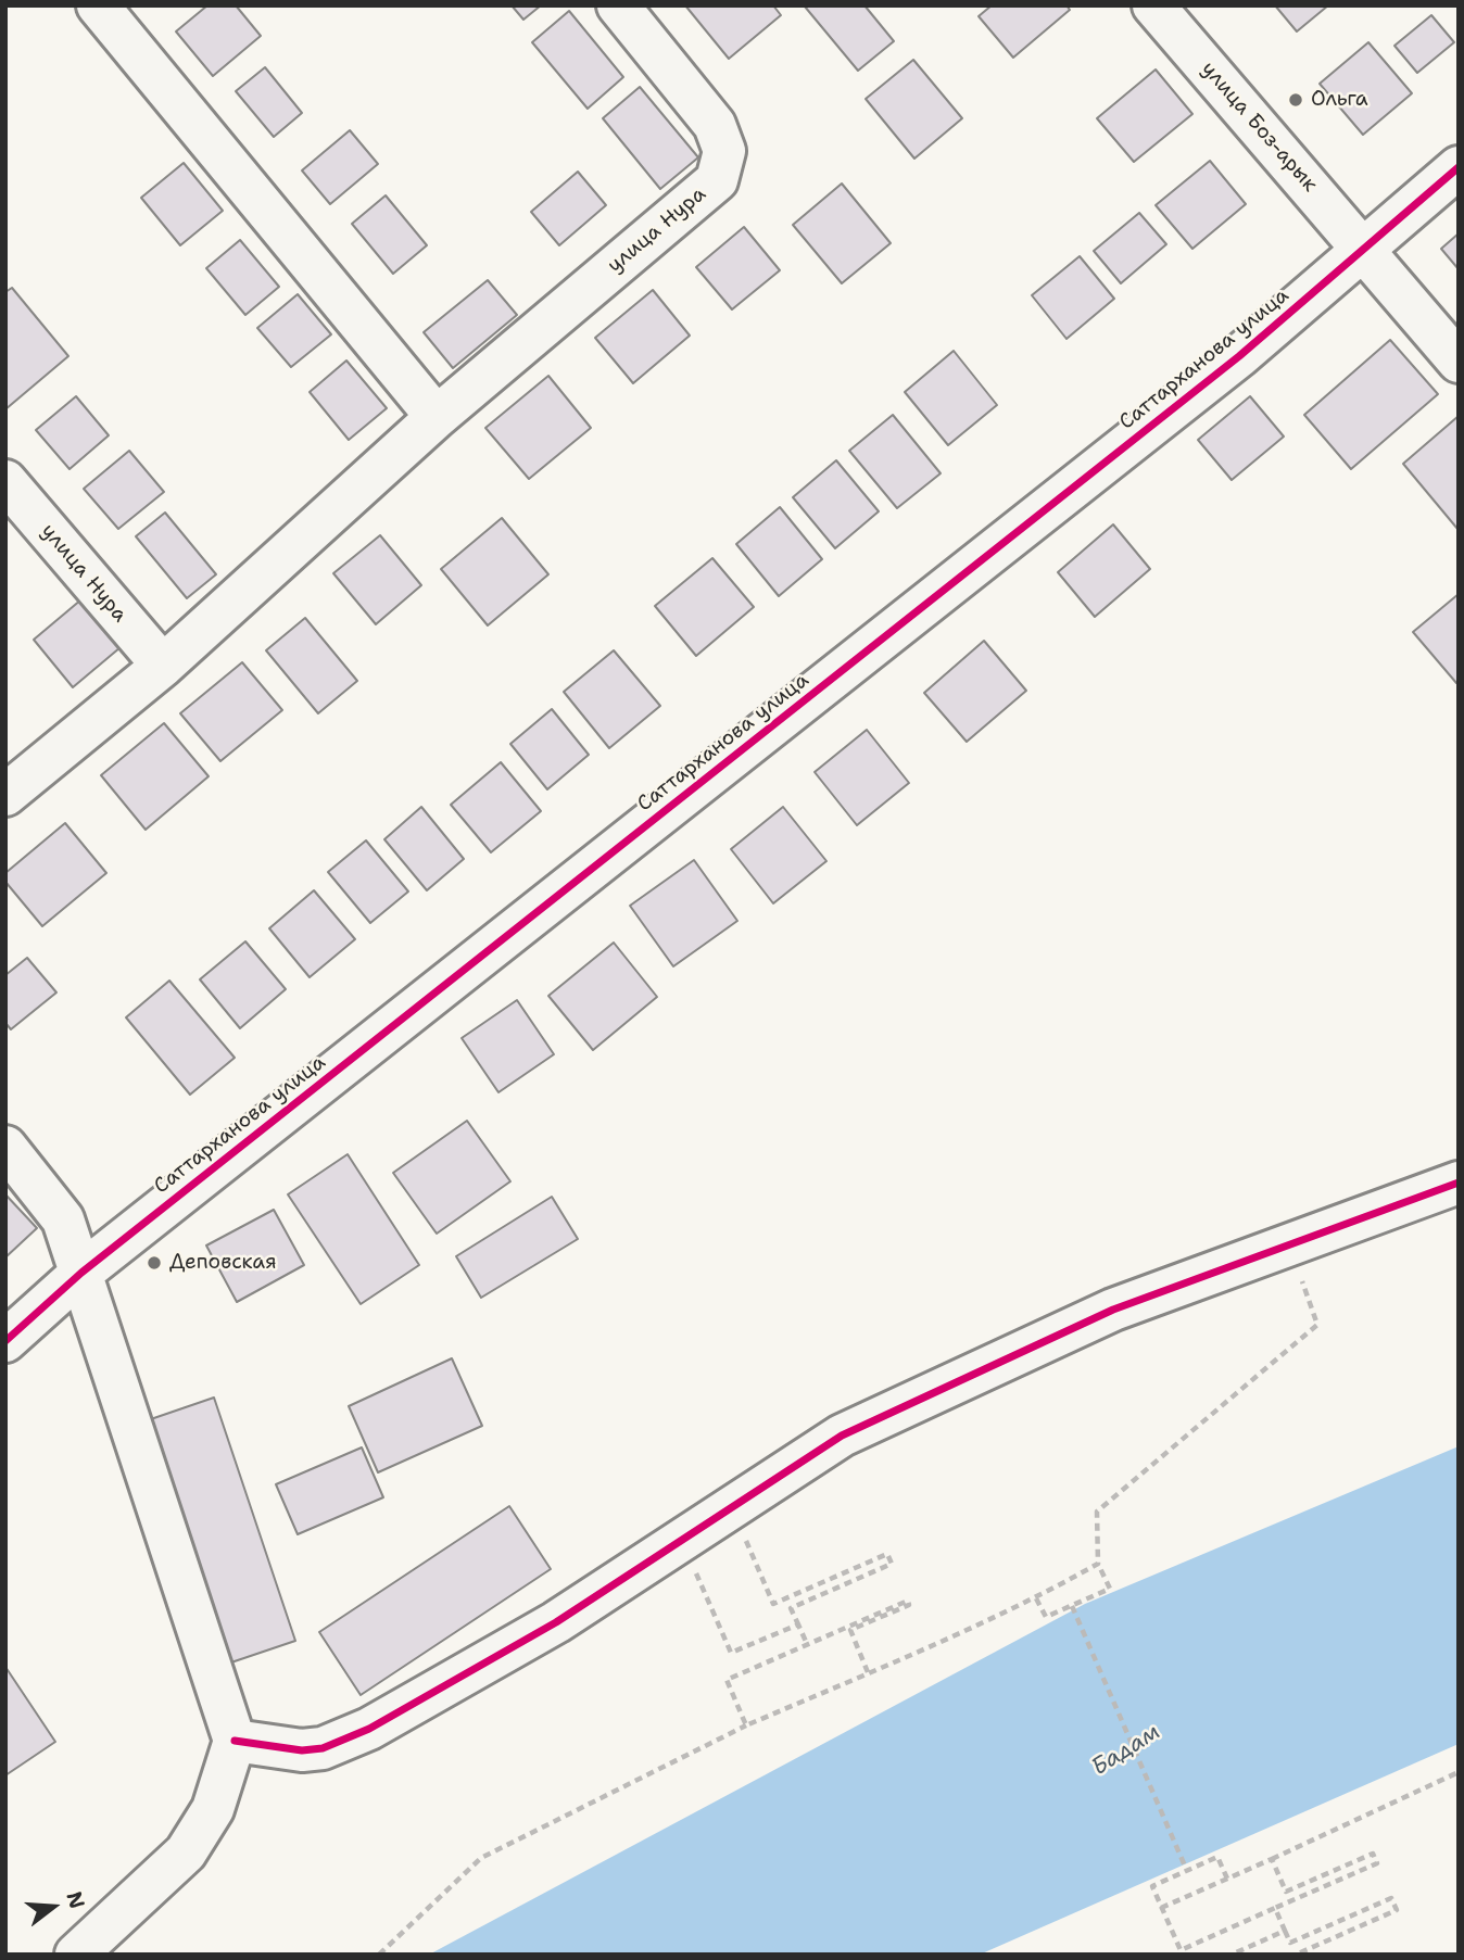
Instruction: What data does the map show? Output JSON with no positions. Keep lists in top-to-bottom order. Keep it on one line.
{"streets":{"street":["улица Боз-арык","улица Нура","Саттарханова улица"]},"crossings":[["улица Боз-арык","Саттарханова улица"]],"water":["Бадам"],"places":["Ольга","Деповская"],"north":"right"}
